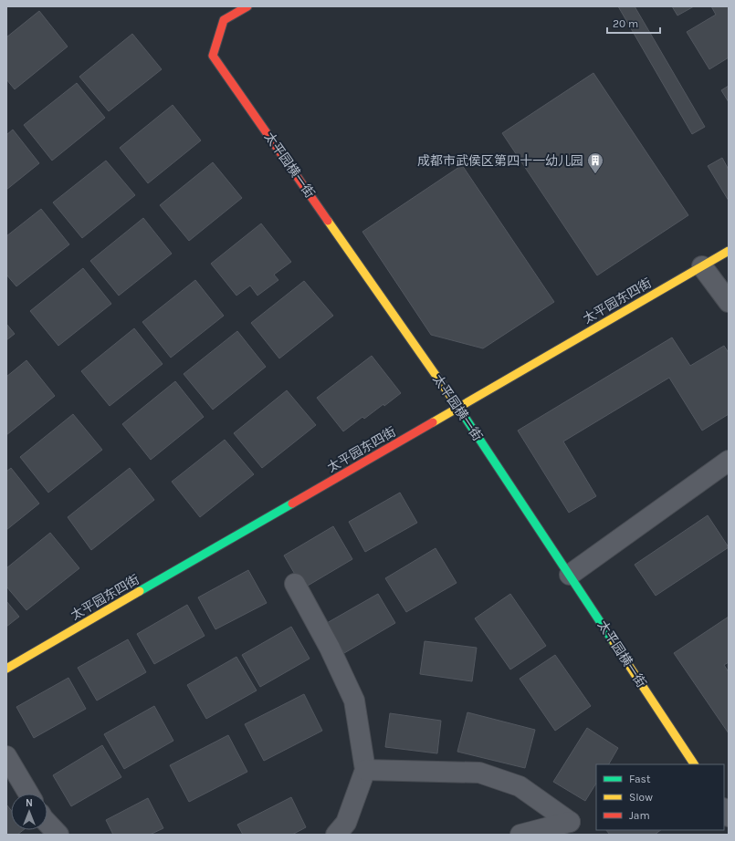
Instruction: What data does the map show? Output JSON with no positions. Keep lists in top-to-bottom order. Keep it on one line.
{"streets":{"street":["太平园横一街","太平园东四街"]},"crossings":[["太平园横一街","太平园东四街"]],"places":{"building":["成都市武侯区第四十一幼儿园"]},"legend":["Fast","Slow","Jam"],"scale_bar":"20 m","north":"top"}
